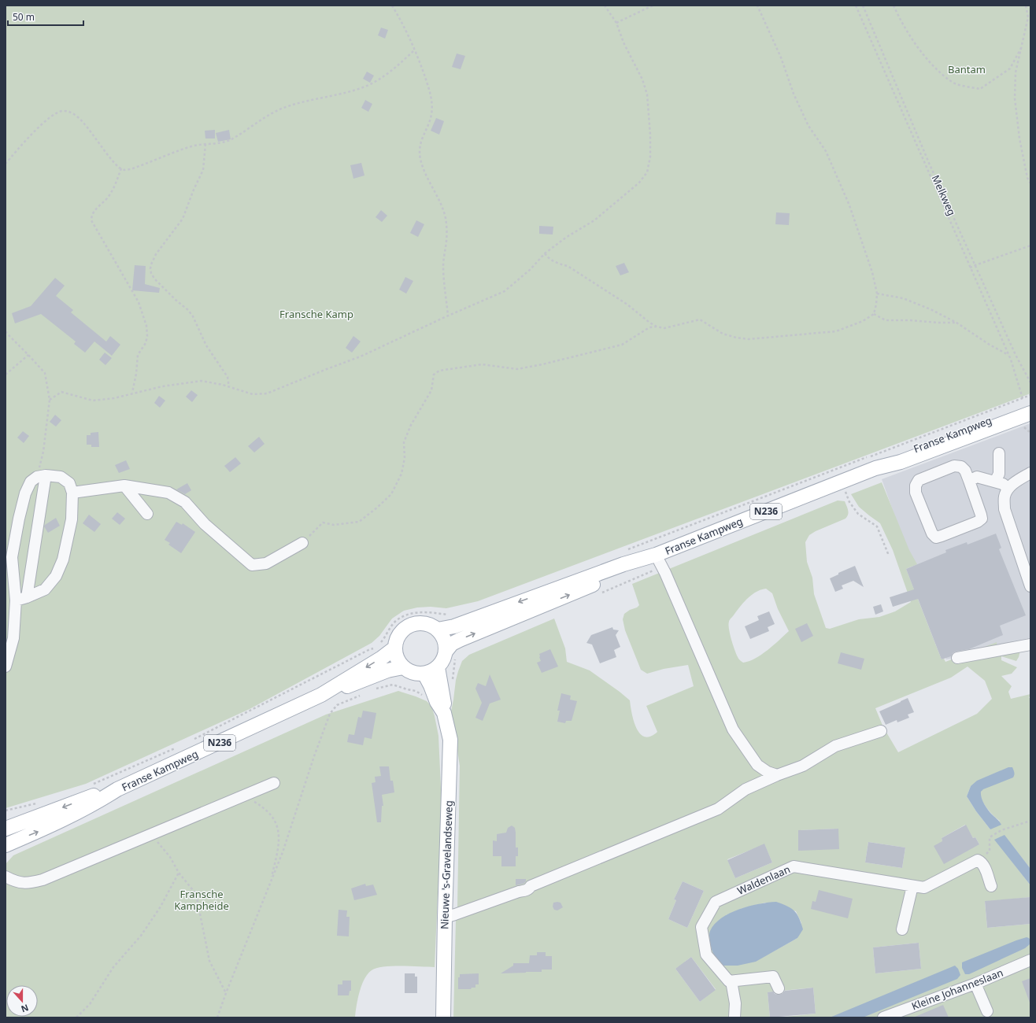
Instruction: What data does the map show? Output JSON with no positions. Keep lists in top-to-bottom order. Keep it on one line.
{"streets":{"main road":["Franse Kampweg","N236","Nieuwe 's-Gravelandseweg"],"street":["Waldenlaan","Kleine Johanneslaan"],"path":["Melkweg"]},"crossings":[["Franse Kampweg","N236"],["Franse Kampweg","Nieuwe 's-Gravelandseweg"],["N236","Nieuwe 's-Gravelandseweg"]],"parks":["Bantam","Fransche Kamp","Fransche Kampheide"],"scale_bar":"50 m","north":"bottom"}
